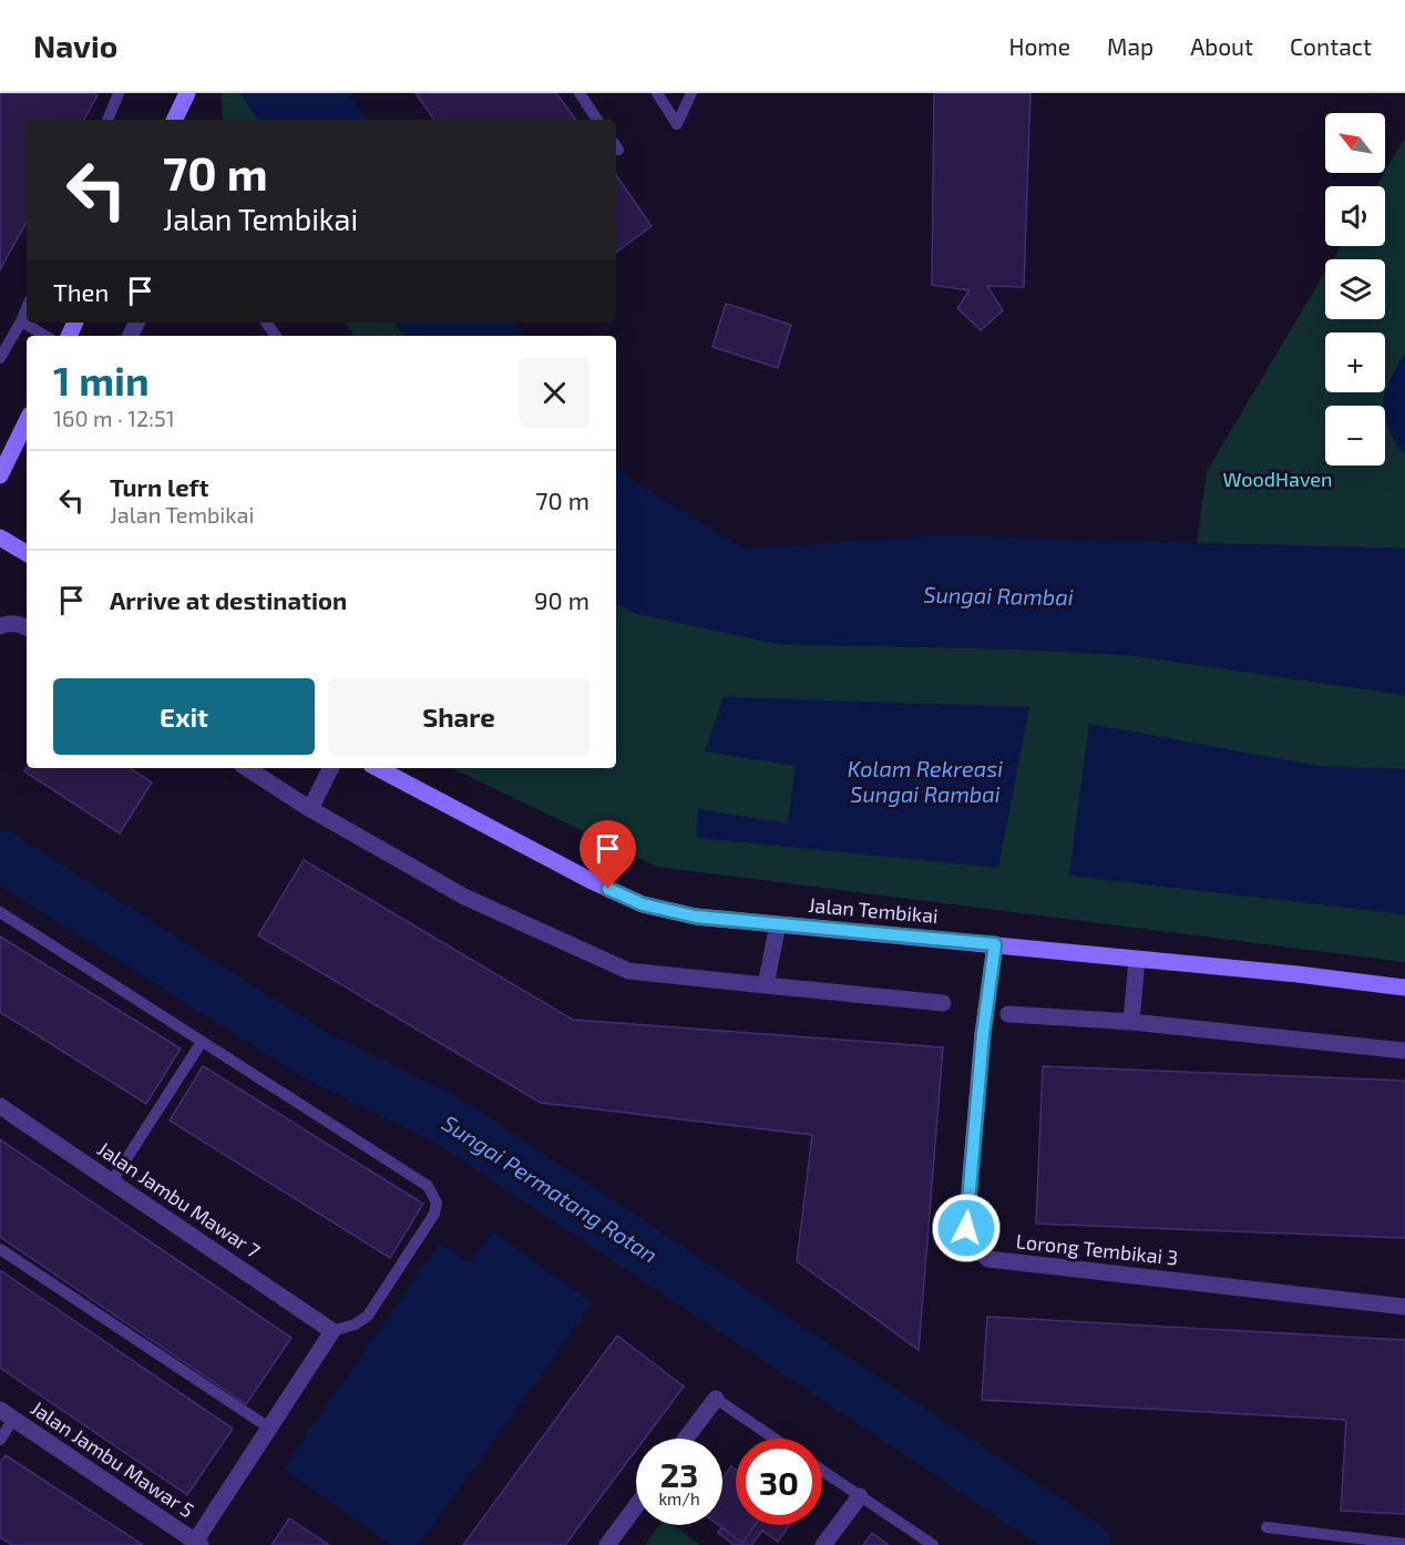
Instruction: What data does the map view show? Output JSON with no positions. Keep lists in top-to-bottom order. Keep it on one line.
{"streets":{"street":["Jalan Tembikai","Jalan Jambu Mawar 7","Lorong Tembikai 3","Jalan Jambu Mawar 5"]},"crossings":[["Jalan Tembikai","Lorong Tembikai 3"]],"water":["Sungai Rambai","Kolam Rekreasi Sungai Rambai","Sungai Permatang Rotan"],"parks":["WoodHaven"],"north":"top left","page":{"header":"Navio","nav":["Home","Map","About","Contact"],"map_buttons":["+","−"],"turn":["70 m","Jalan Tembikai"],"then":"Then","heading":["1 min","160 m · 12:51"],"list":[{"name":"Turn left","note":"Jalan Tembikai","value":"70 m"},{"name":"Arrive at destination","value":"90 m"}],"buttons":["Exit","Share"],"speed":"23 km/h","limit":"30"}}
